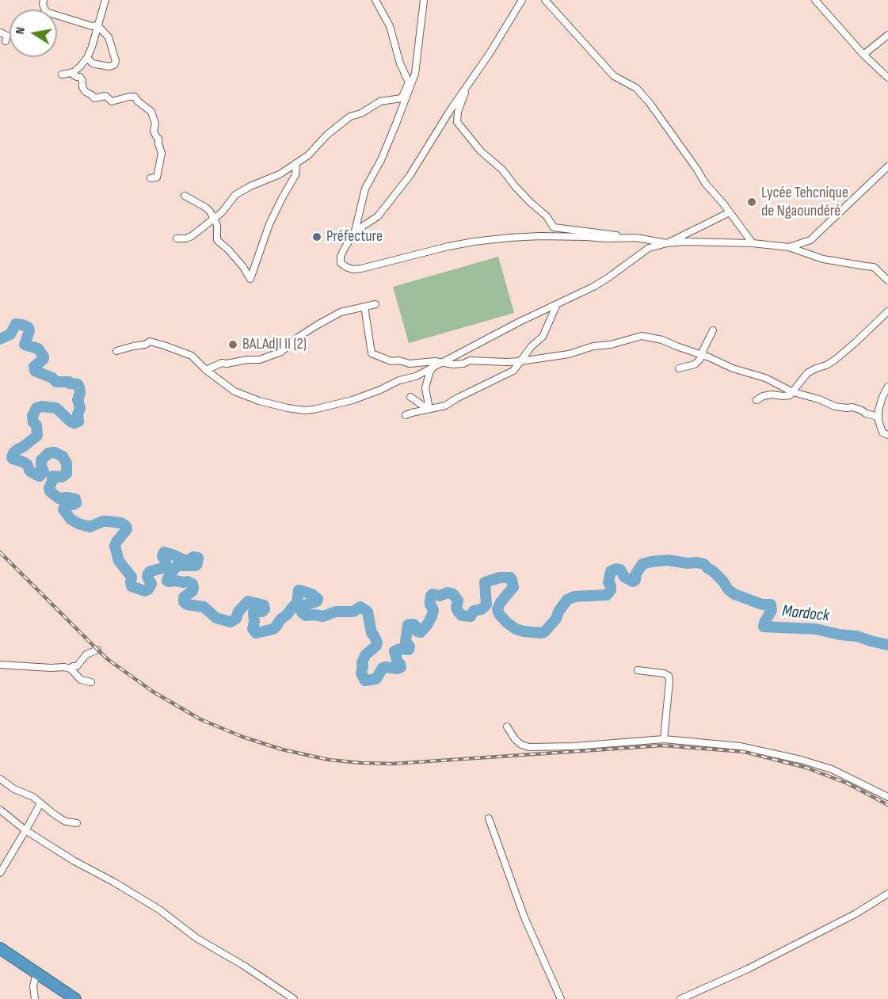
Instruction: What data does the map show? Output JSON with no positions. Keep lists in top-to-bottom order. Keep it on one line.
{"water":["Mardock"],"places":["Lycée Tehcnique de Ngaoundéré","Préfecture","BALAdJI II (2)"],"north":"left"}
